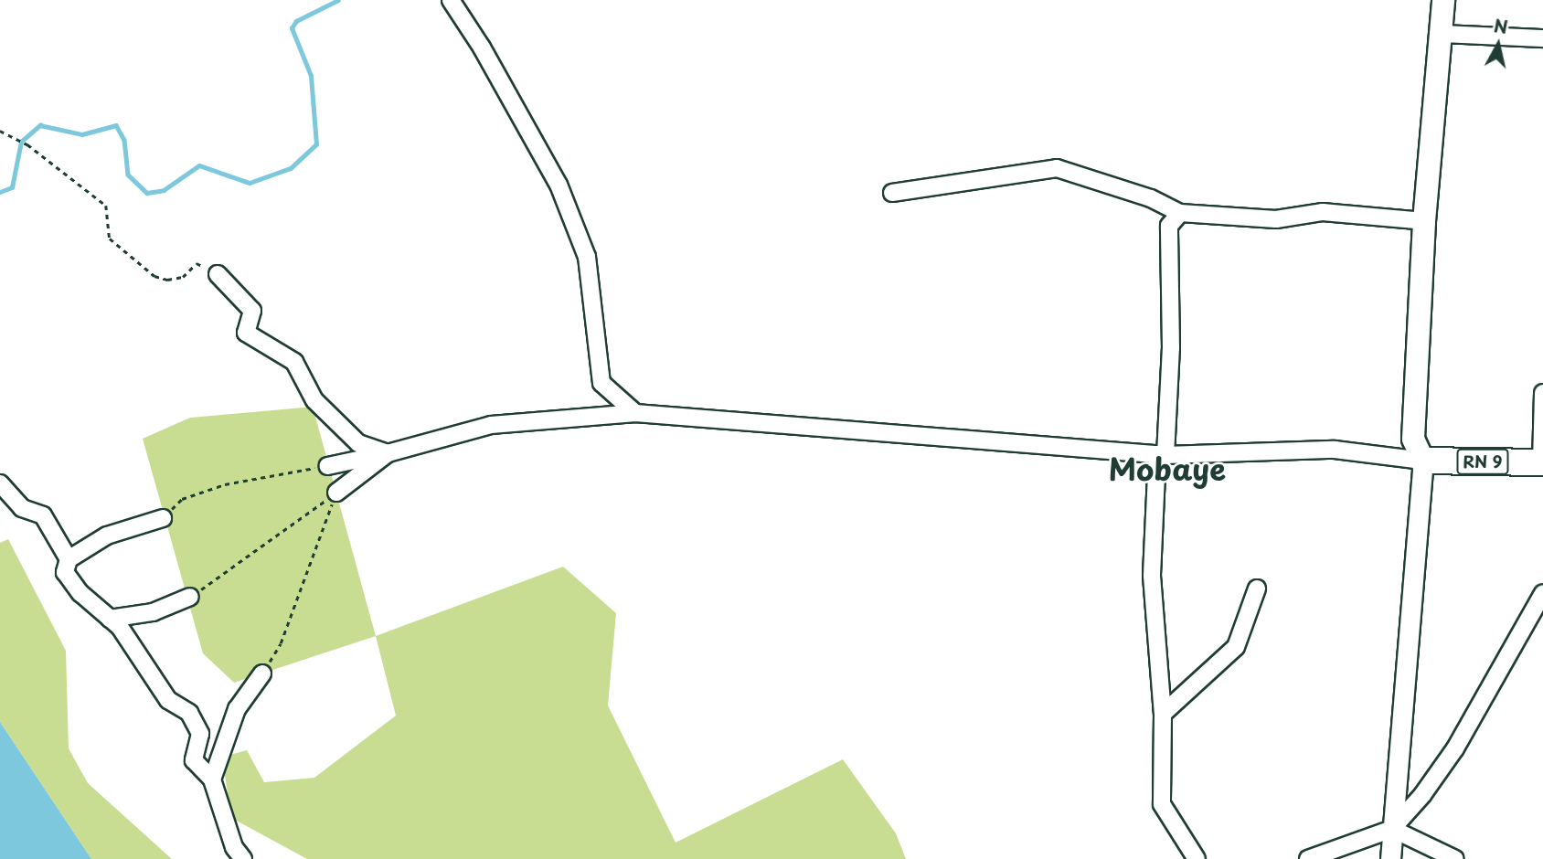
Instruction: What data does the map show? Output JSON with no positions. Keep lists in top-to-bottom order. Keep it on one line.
{"streets":{"main road":["RN 9"]},"districts":["Mobaye"],"north":"top"}
